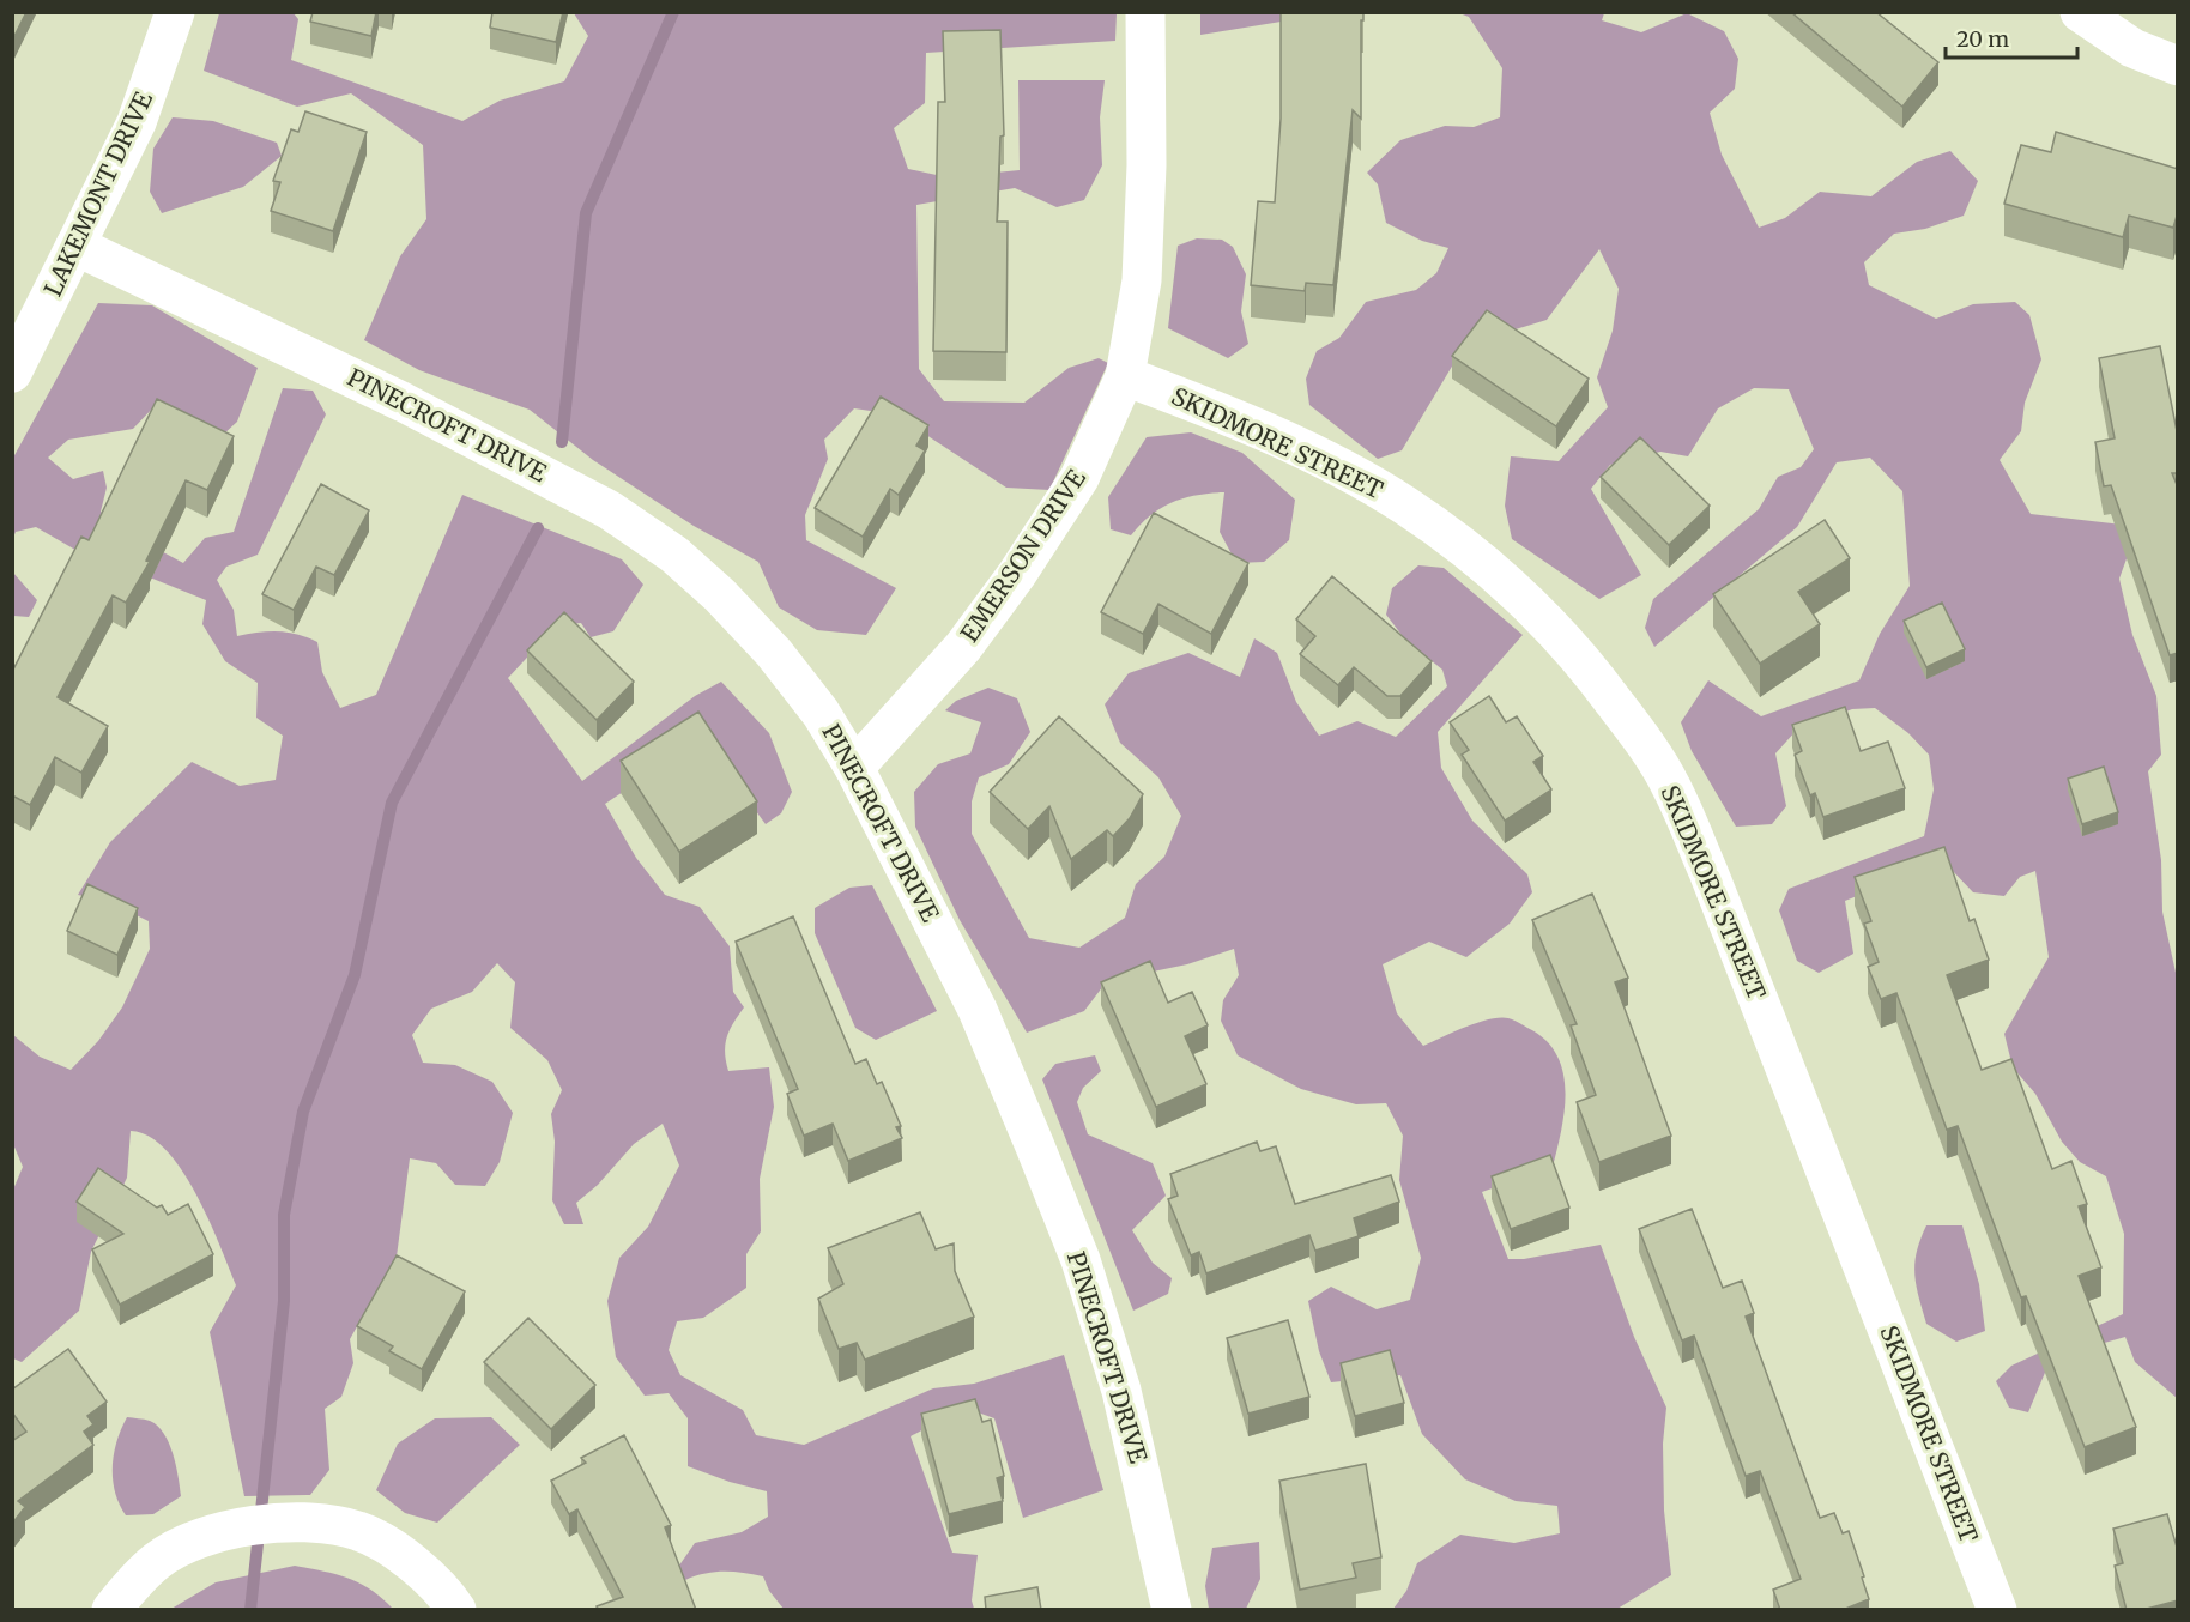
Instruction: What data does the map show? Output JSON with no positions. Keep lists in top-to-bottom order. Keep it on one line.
{"streets":{"street":["LAKEMONT DRIVE","PINECROFT DRIVE","SKIDMORE STREET","EMERSON DRIVE"]},"crossings":[["LAKEMONT DRIVE","PINECROFT DRIVE"],["PINECROFT DRIVE","EMERSON DRIVE"],["SKIDMORE STREET","EMERSON DRIVE"]],"scale_bar":"20 m"}
